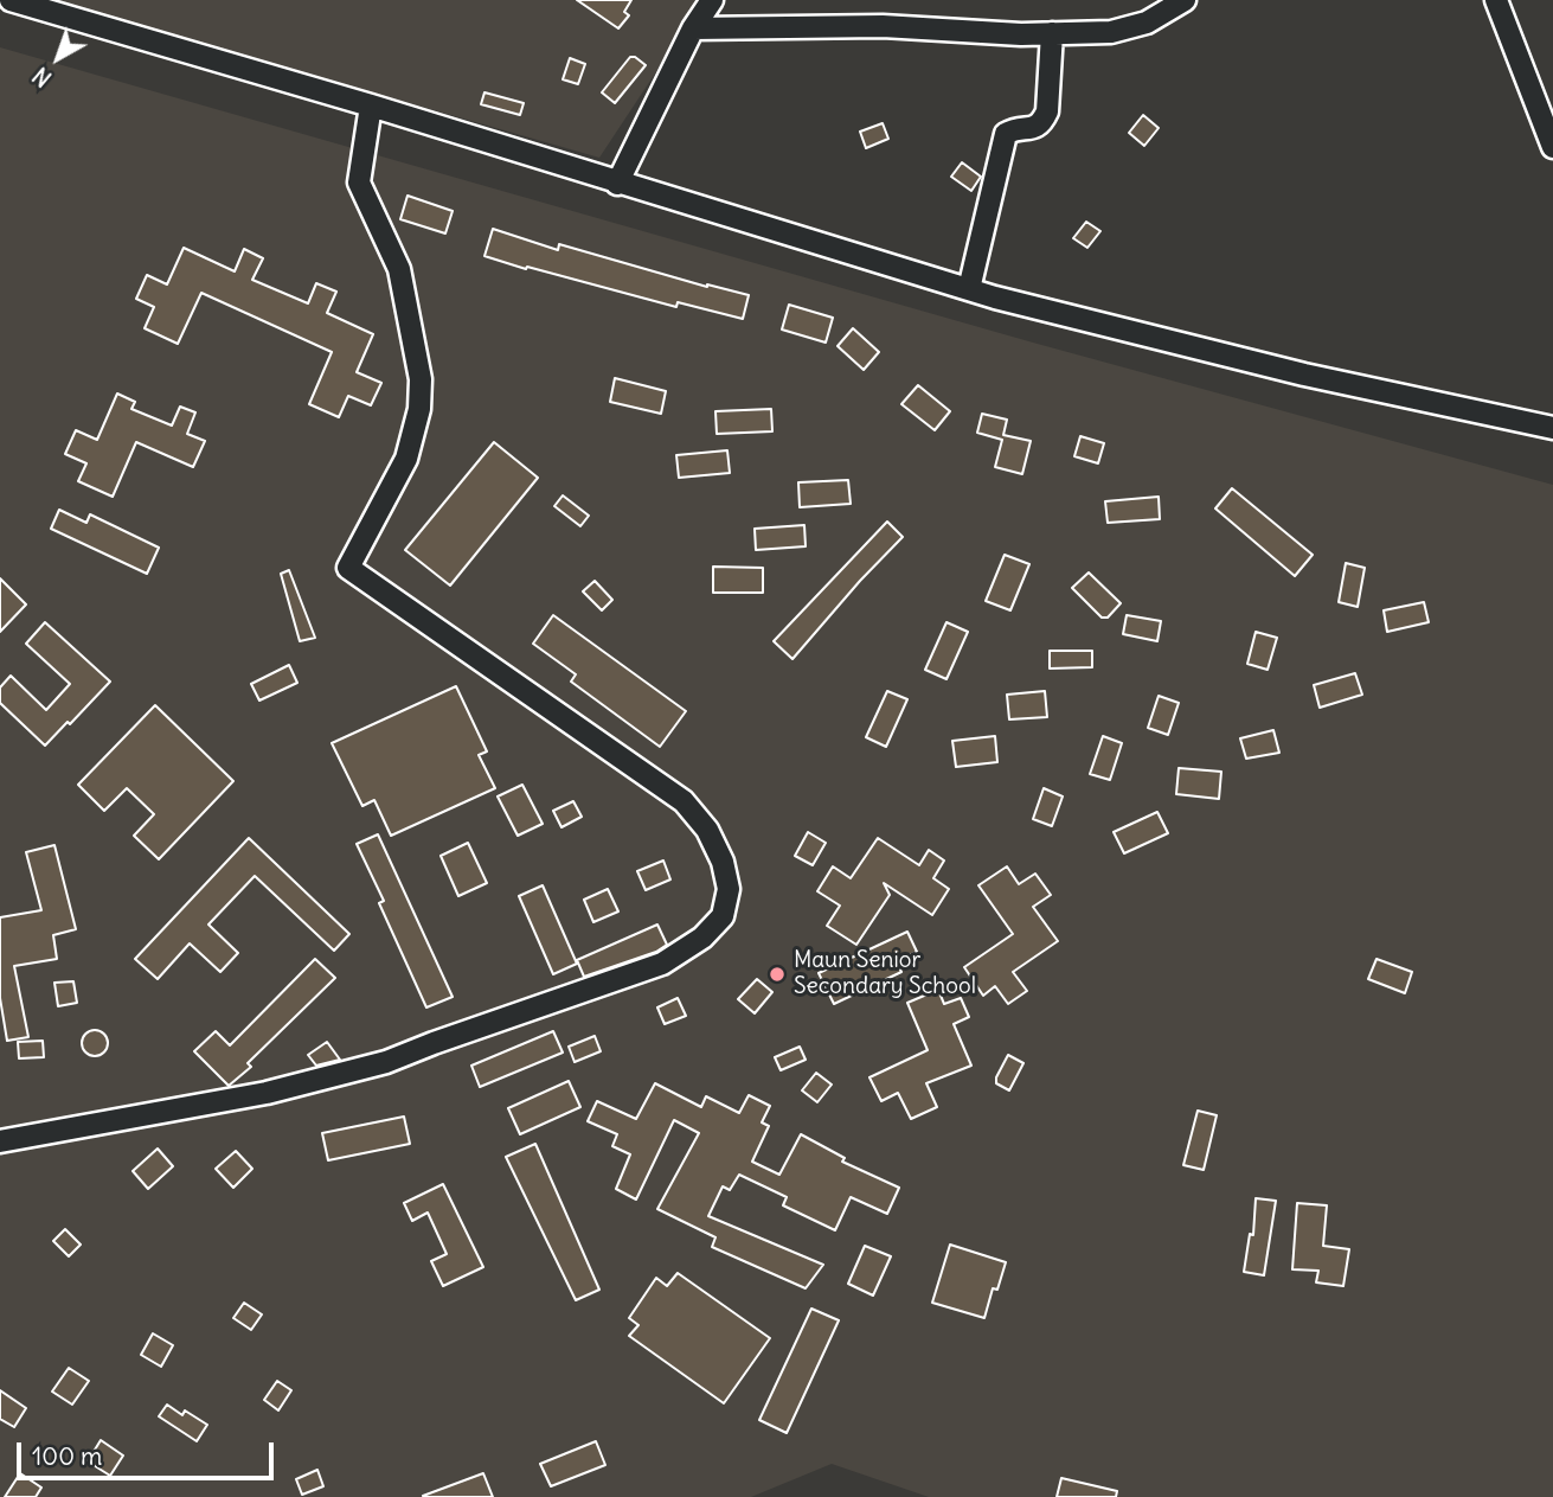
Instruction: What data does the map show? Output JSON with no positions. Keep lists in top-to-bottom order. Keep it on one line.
{"places":["Maun Senior Secondary School"],"scale_bar":"100 m","north":"bottom left"}
